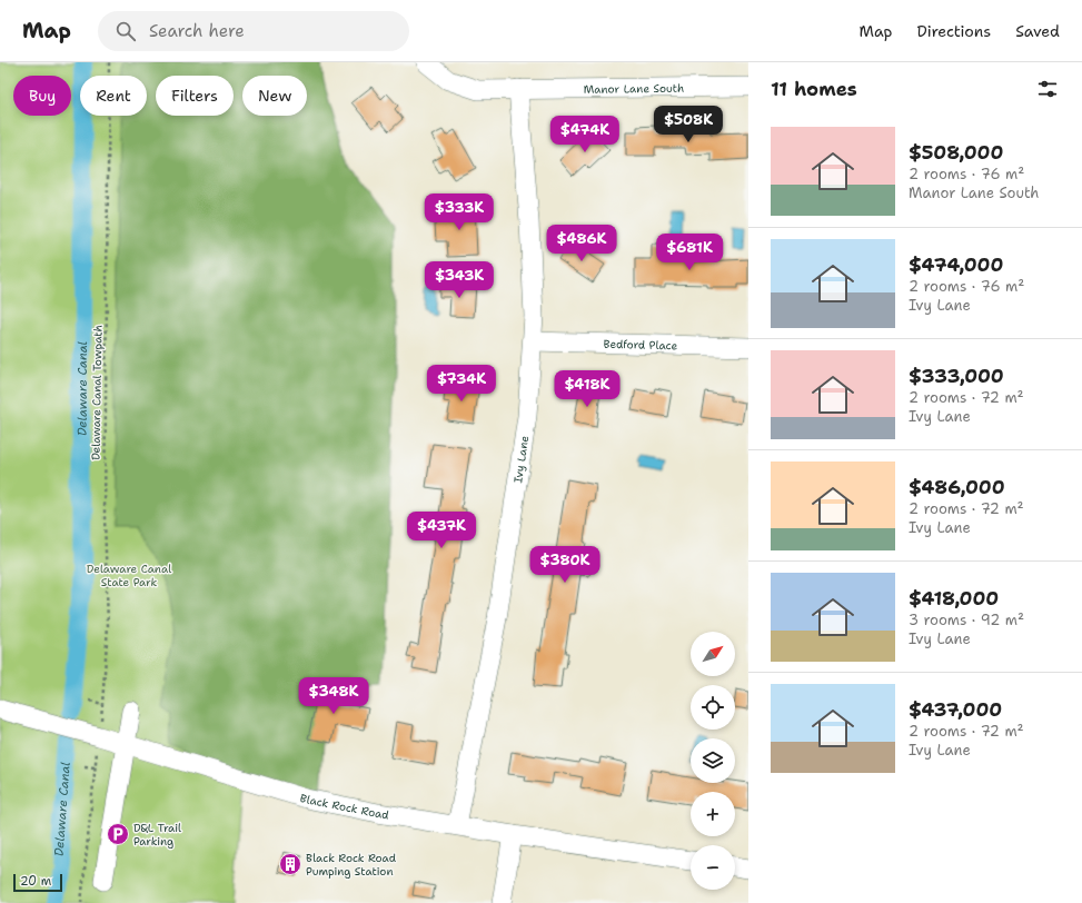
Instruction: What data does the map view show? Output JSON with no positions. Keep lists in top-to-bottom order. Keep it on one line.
{"streets":{"street":["Manor Lane South","Bedford Place","Ivy Lane","Black Rock Road"],"path":["Delaware Canal Towpath"]},"crossings":[["Manor Lane South","Ivy Lane"],["Bedford Place","Ivy Lane"],["Delaware Canal Towpath","Black Rock Road"],["Ivy Lane","Black Rock Road"]],"water":["Delaware Canal"],"parks":["Delaware Canal State Park"],"places":{"parking":["D&L Trail Parking"],"building":["Black Rock Road Pumping Station"]},"scale_bar":"20 m","north":"top right","page":{"header":"Map","search":"Search here","nav":["Map","Directions","Saved"],"heading":"11 homes","chip":["Buy","Rent","Filters","New"],"price":["$508K","$474K","$333K","$486K","$681K","$343K","$734K","$418K","$437K","$380K","$348K"],"list":[{"name":"$508,000","note":"2 rooms · 76 m² · Manor Lane South"},{"name":"$474,000","note":"2 rooms · 76 m² · Ivy Lane"},{"name":"$333,000","note":"2 rooms · 72 m² · Ivy Lane"},{"name":"$486,000","note":"2 rooms · 72 m² · Ivy Lane"},{"name":"$418,000","note":"3 rooms · 92 m² · Ivy Lane"},{"name":"$437,000","note":"2 rooms · 72 m² · Ivy Lane"}],"map_buttons":["+","−"],"scale":"20 m"}}
